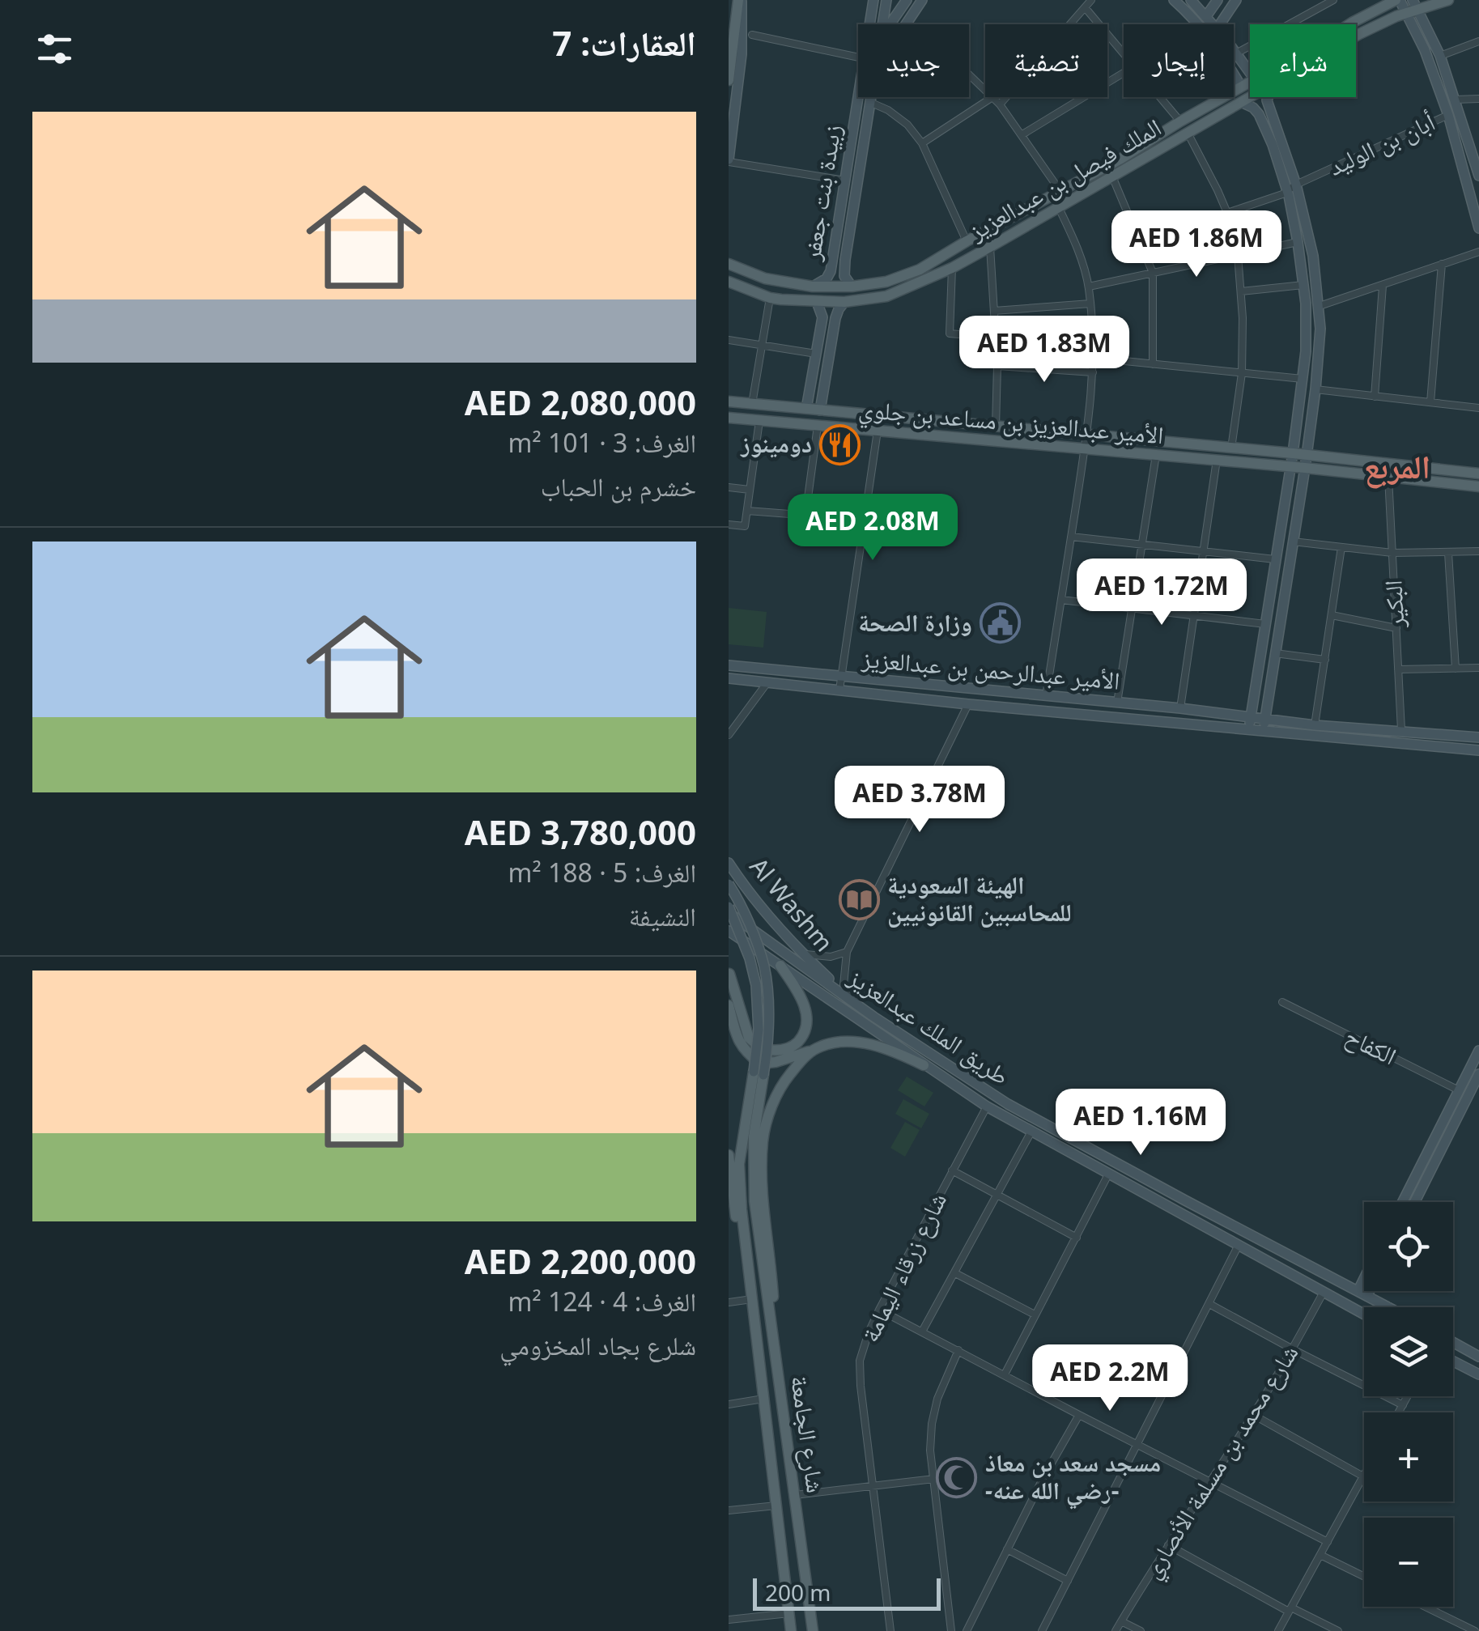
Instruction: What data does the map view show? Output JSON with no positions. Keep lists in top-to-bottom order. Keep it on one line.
{"streets":{"main road":["الملك فيصل بن عبدالعزيز","الأمير عبدالعزيز بن مساعد بن جلوي","شارع الجامعة"],"street":["أبان بن الوليد","زبيدة بنت جعفر","البكير","الأمير عبدالرحمن بن عبدالعزيز","Al Washm","طريق الملك عبدالعزيز","الكفاح","شارع زرقاء اليمامة","شارع محمد بن مسلمة الأنصاري"]},"crossings":[["الملك فيصل بن عبدالعزيز","زبيدة بنت جعفر"],["الأمير عبدالعزيز بن مساعد بن جلوي","البكير"],["Al Washm","طريق الملك عبدالعزيز"],["طريق الملك عبدالعزيز","شارع زرقاء اليمامة"],["طريق الملك عبدالعزيز","شارع محمد بن مسلمة الأنصاري"]],"districts":["المربع"],"places":{"restaurant":["دومينوز"],"public building":["وزارة الصحة"],"library":["الهيئة السعودية للمحاسبين القانونيين"],"mosque":["مسجد سعد بن معاذ -رضي الله عنه-"]},"scale_bar":"200 m","page":{"heading":"العقارات: 7","chip":["شراء","إيجار","تصفية","جديد"],"list":[{"name":"AED 2,080,000","note":"الغرف: 3 · 101 m² · خشرم بن الحباب"},{"name":"AED 3,780,000","note":"الغرف: 5 · 188 m² · النشيفة"},{"name":"AED 2,200,000","note":"الغرف: 4 · 124 m² · شلرع بجاد المخزومي"}],"price":["AED 1.86M","AED 1.83M","AED 2.08M","AED 1.72M","AED 3.78M","AED 1.16M","AED 2.2M"],"map_buttons":["+","−"],"scale":"200 m"}}
